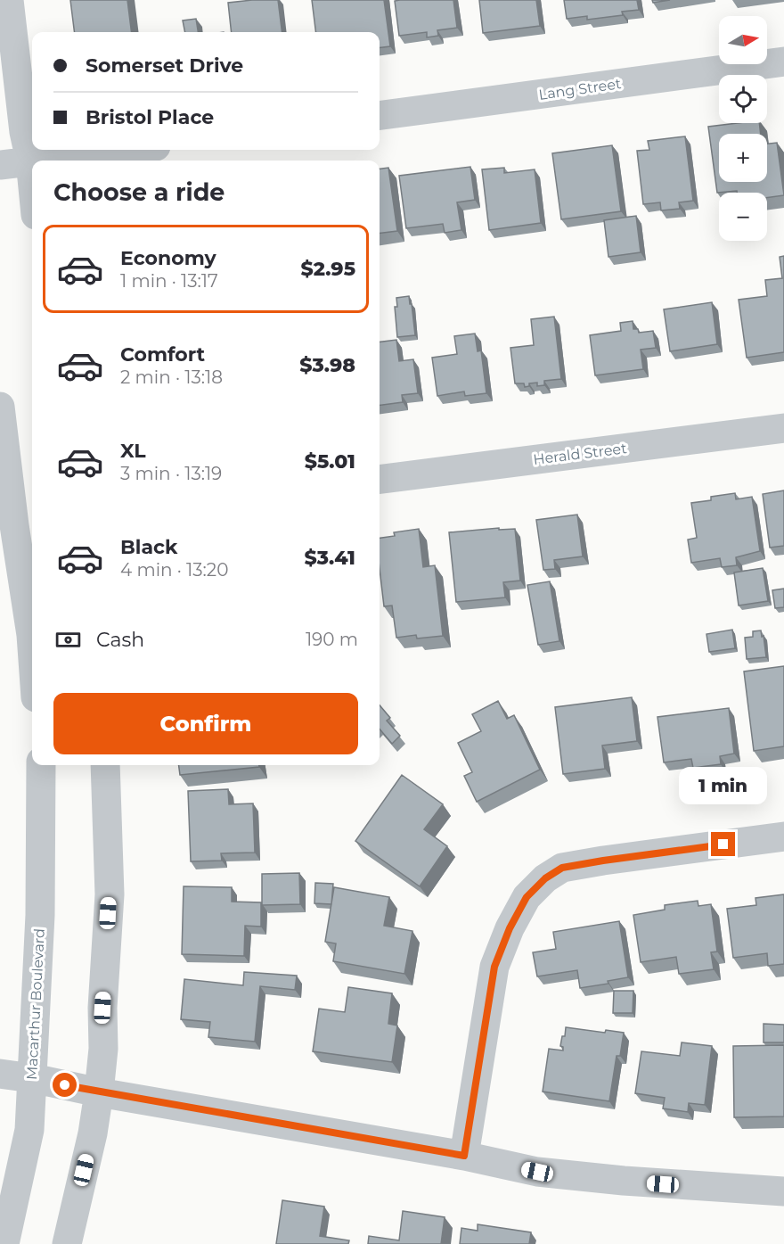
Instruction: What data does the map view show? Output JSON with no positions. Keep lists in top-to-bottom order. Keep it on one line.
{"streets":{"street":["Lang Street","Herald Street","Macarthur Boulevard"]},"north":"right","page":{"map_buttons":["+","−"],"banner":["Somerset Drive","Bristol Place"],"heading":"Choose a ride","list":[{"name":"Economy","note":"1 min · 13:17","value":"$2.95"},{"name":"Comfort","note":"2 min · 13:18","value":"$3.98"},{"name":"XL","note":"3 min · 13:19","value":"$5.01"},{"name":"Black","note":"4 min · 13:20","value":"$3.41"}],"pay":["Cash","190 m"],"buttons":"Confirm","bubble":"1 min"}}
